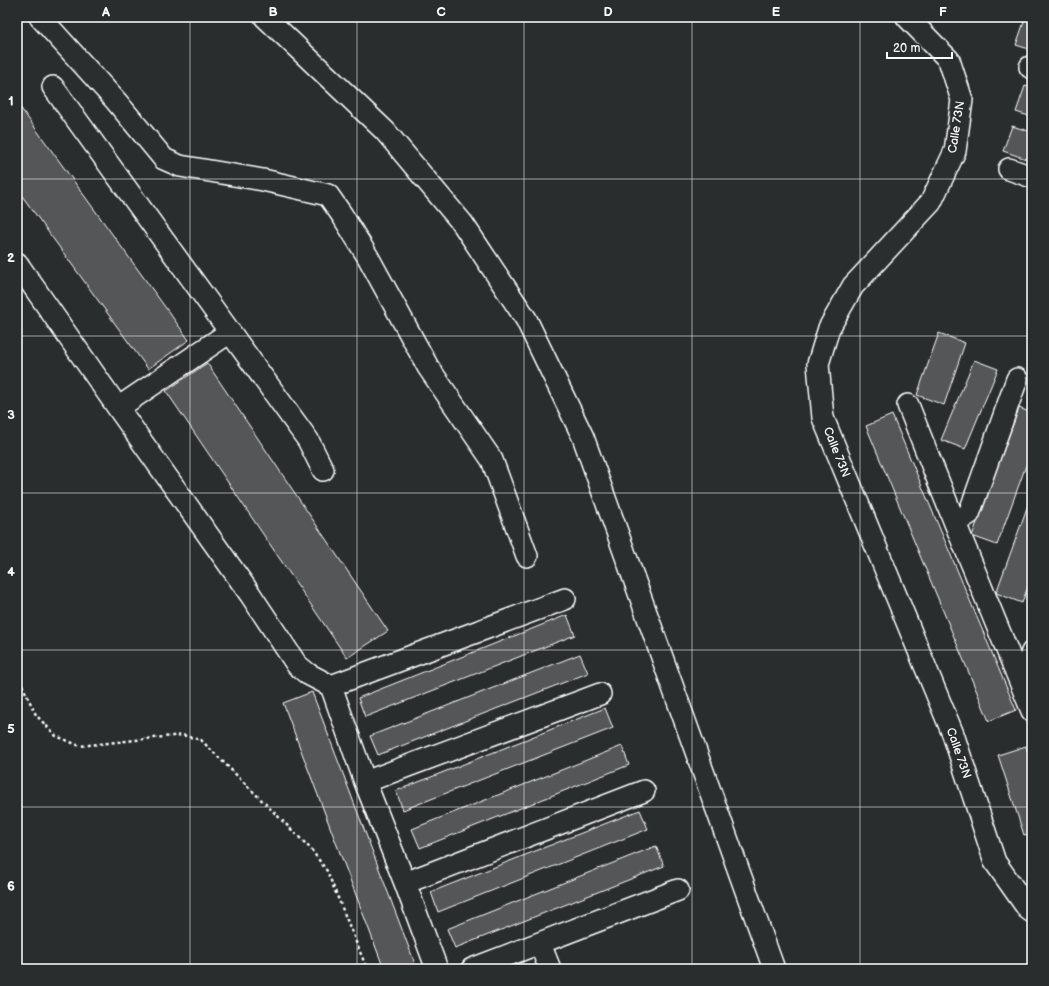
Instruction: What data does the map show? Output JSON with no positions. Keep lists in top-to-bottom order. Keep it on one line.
{"streets":{"street":["Calle 73N"]},"scale_bar":"20 m","grid":{"columns":["A","B","C","D","E","F"],"rows":["1","2","3","4","5","6"]}}
